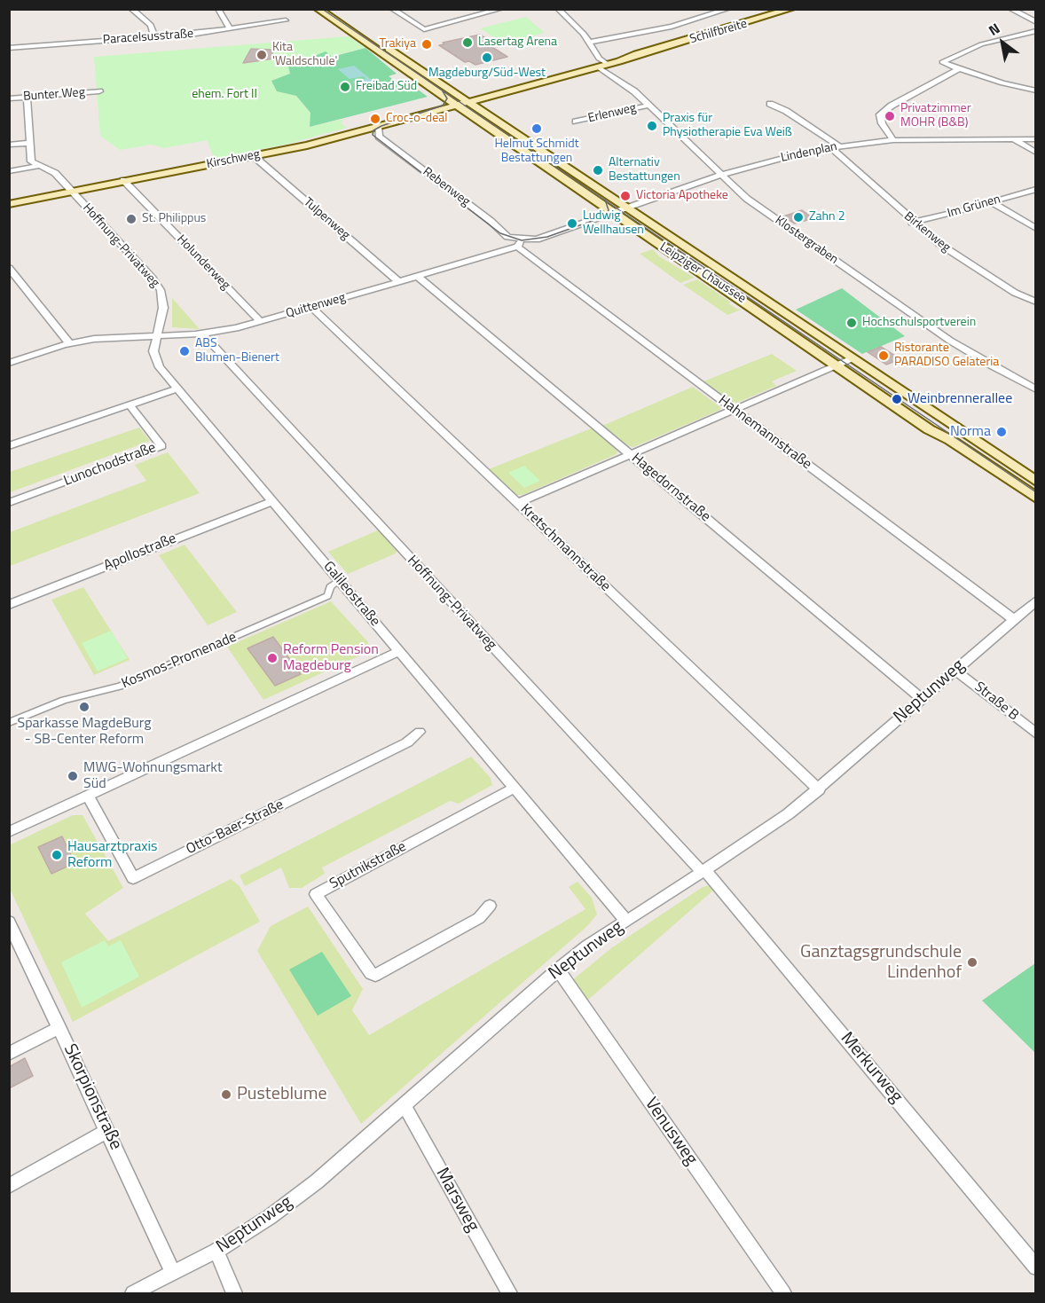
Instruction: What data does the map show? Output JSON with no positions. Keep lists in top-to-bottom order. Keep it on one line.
{"streets":{"main road":["Schilfbreite","Kirschweg","Leipziger Chaussee"],"street":["Paracelsusstraße","Bunter Weg","Erlenweg","Lindenplan","Rebenweg","Im Grünen","Tulpenweg","Birkenweg","Klostergraben","Hoffnung-Privatweg","Holunderweg","Quittenweg","Hahnemannstraße","Lunochodstraße","Hagedornstraße","Kretschmannstraße","Apollostraße","Galileostraße","Kosmos-Promenade","Neptunweg","Straße B","Otto-Baer-Straße","Sputnikstraße","Merkurweg","Skorpionstraße","Venusweg","Marsweg"]},"crossings":[["Schilfbreite","Kirschweg"],["Schilfbreite","Klostergraben"],["Schilfbreite","Leipziger Chaussee"],["Erlenweg","Klostergraben"],["Lindenplan","Birkenweg"],["Lindenplan","Klostergraben"],["Lindenplan","Leipziger Chaussee"],["Lindenplan","Quittenweg"],["Kirschweg","Rebenweg"],["Kirschweg","Tulpenweg"],["Kirschweg","Hoffnung-Privatweg"],["Kirschweg","Holunderweg"],["Kirschweg","Leipziger Chaussee"],["Rebenweg","Quittenweg"],["Rebenweg","Hahnemannstraße"],["Im Grünen","Birkenweg"],["Tulpenweg","Quittenweg"],["Hoffnung-Privatweg","Quittenweg"],["Hoffnung-Privatweg","Galileostraße"],["Hoffnung-Privatweg","Neptunweg"],["Hoffnung-Privatweg","Merkurweg"],["Holunderweg","Quittenweg"],["Leipziger Chaussee","Quittenweg"],["Quittenweg","Hahnemannstraße"],["Quittenweg","Hagedornstraße"],["Quittenweg","Kretschmannstraße"],["Quittenweg","Galileostraße"],["Hahnemannstraße","Neptunweg"],["Hagedornstraße","Neptunweg"],["Kretschmannstraße","Neptunweg"],["Apollostraße","Galileostraße"],["Galileostraße","Kosmos-Promenade"],["Galileostraße","Neptunweg"],["Galileostraße","Sputnikstraße"],["Neptunweg","Straße B"],["Neptunweg","Merkurweg"],["Neptunweg","Skorpionstraße"],["Neptunweg","Venusweg"],["Neptunweg","Marsweg"]],"parks":["ehem. Fort II"],"places":["Lasertag Arena","Trakiya","Kita 'Waldschule'","Magdeburg/Süd-West","Freibad Süd","Privatzimmer MOHR (B&B)","Croc-o-deal","Praxis für Physiotherapie Eva Weiß","Helmut Schmidt Bestattungen","Alternativ Bestattungen","Victoria Apotheke","Zahn 2","St. Philippus","Ludwig Wellhausen","Hochschulsportverein","ABS Blumen-Bienert","Ristorante PARADISO Gelateria","Weinbrennerallee","Norma","Reform Pension Magdeburg","Sparkasse MagdeBurg - SB-Center Reform","MWG-Wohnungsmarkt Süd","Hausarztpraxis Reform","Ganztagsgrundschule Lindenhof","Pusteblume"],"north":"top left"}
